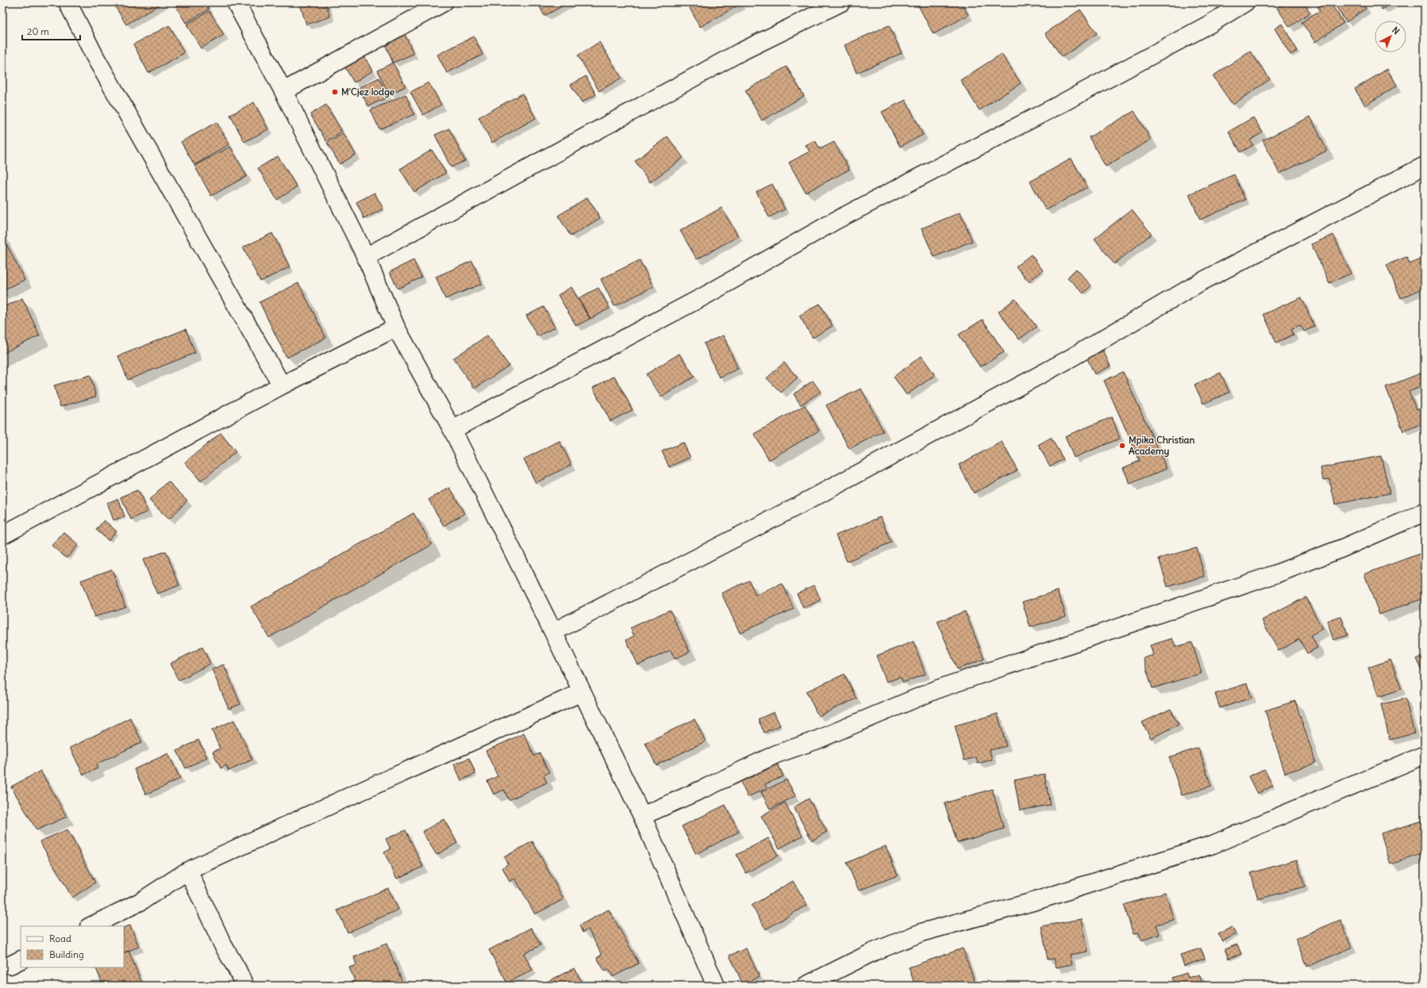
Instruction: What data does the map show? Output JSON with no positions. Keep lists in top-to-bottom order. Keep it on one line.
{"places":["M'Cjez lodge","Mpika Christian Academy"],"legend":["Road","Building"],"scale_bar":"20 m","north":"top right"}
